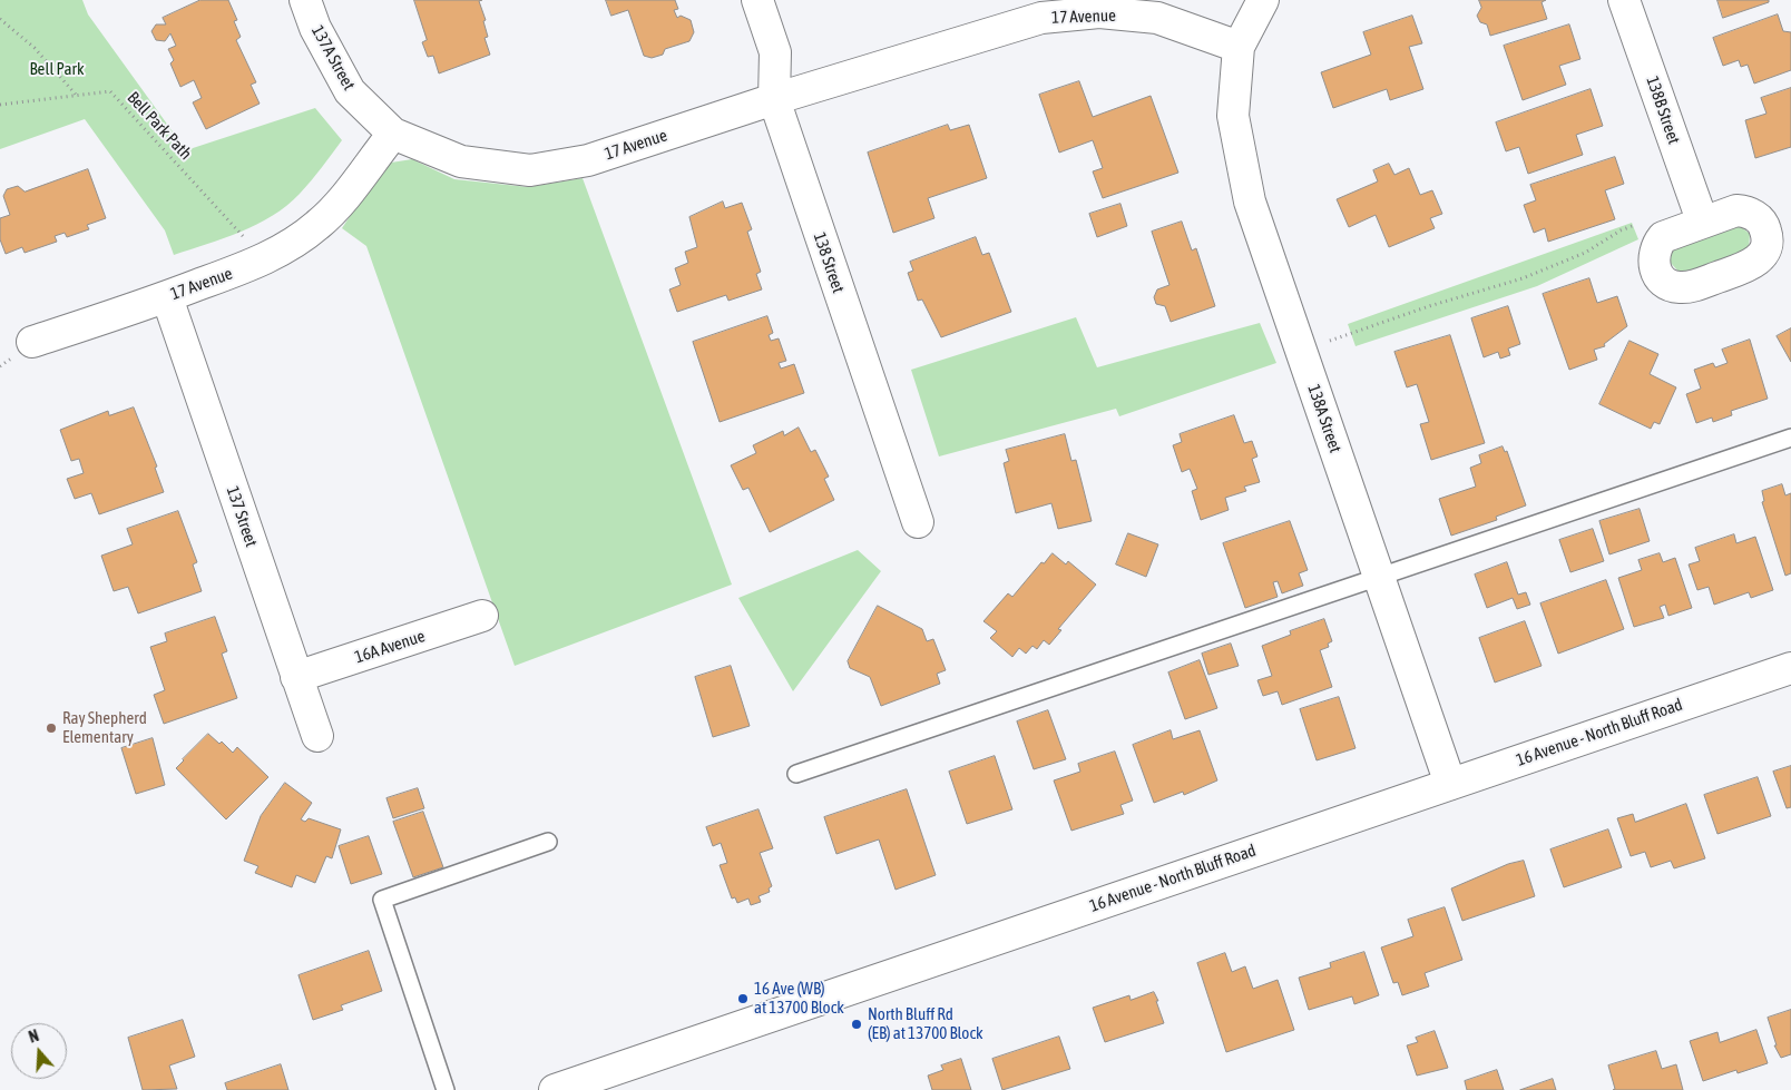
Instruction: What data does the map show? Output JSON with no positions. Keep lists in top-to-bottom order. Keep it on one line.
{"streets":{"street":["17 Avenue","137A Street","138B Street","138 Street","138A Street","137 Street","16A Avenue","16 Avenue - North Bluff Road"],"path":["Bell Park Path"]},"crossings":[["17 Avenue","137A Street"],["17 Avenue","Bell Park Path"],["17 Avenue","138 Street"],["17 Avenue","138A Street"],["17 Avenue","137 Street"],["138A Street","16 Avenue - North Bluff Road"],["137 Street","16A Avenue"]],"parks":["Bell Park"],"places":["Ray Shepherd Elementary","16 Ave (WB) at 13700 Block","North Bluff Rd (EB) at 13700 Block"],"north":"top"}
